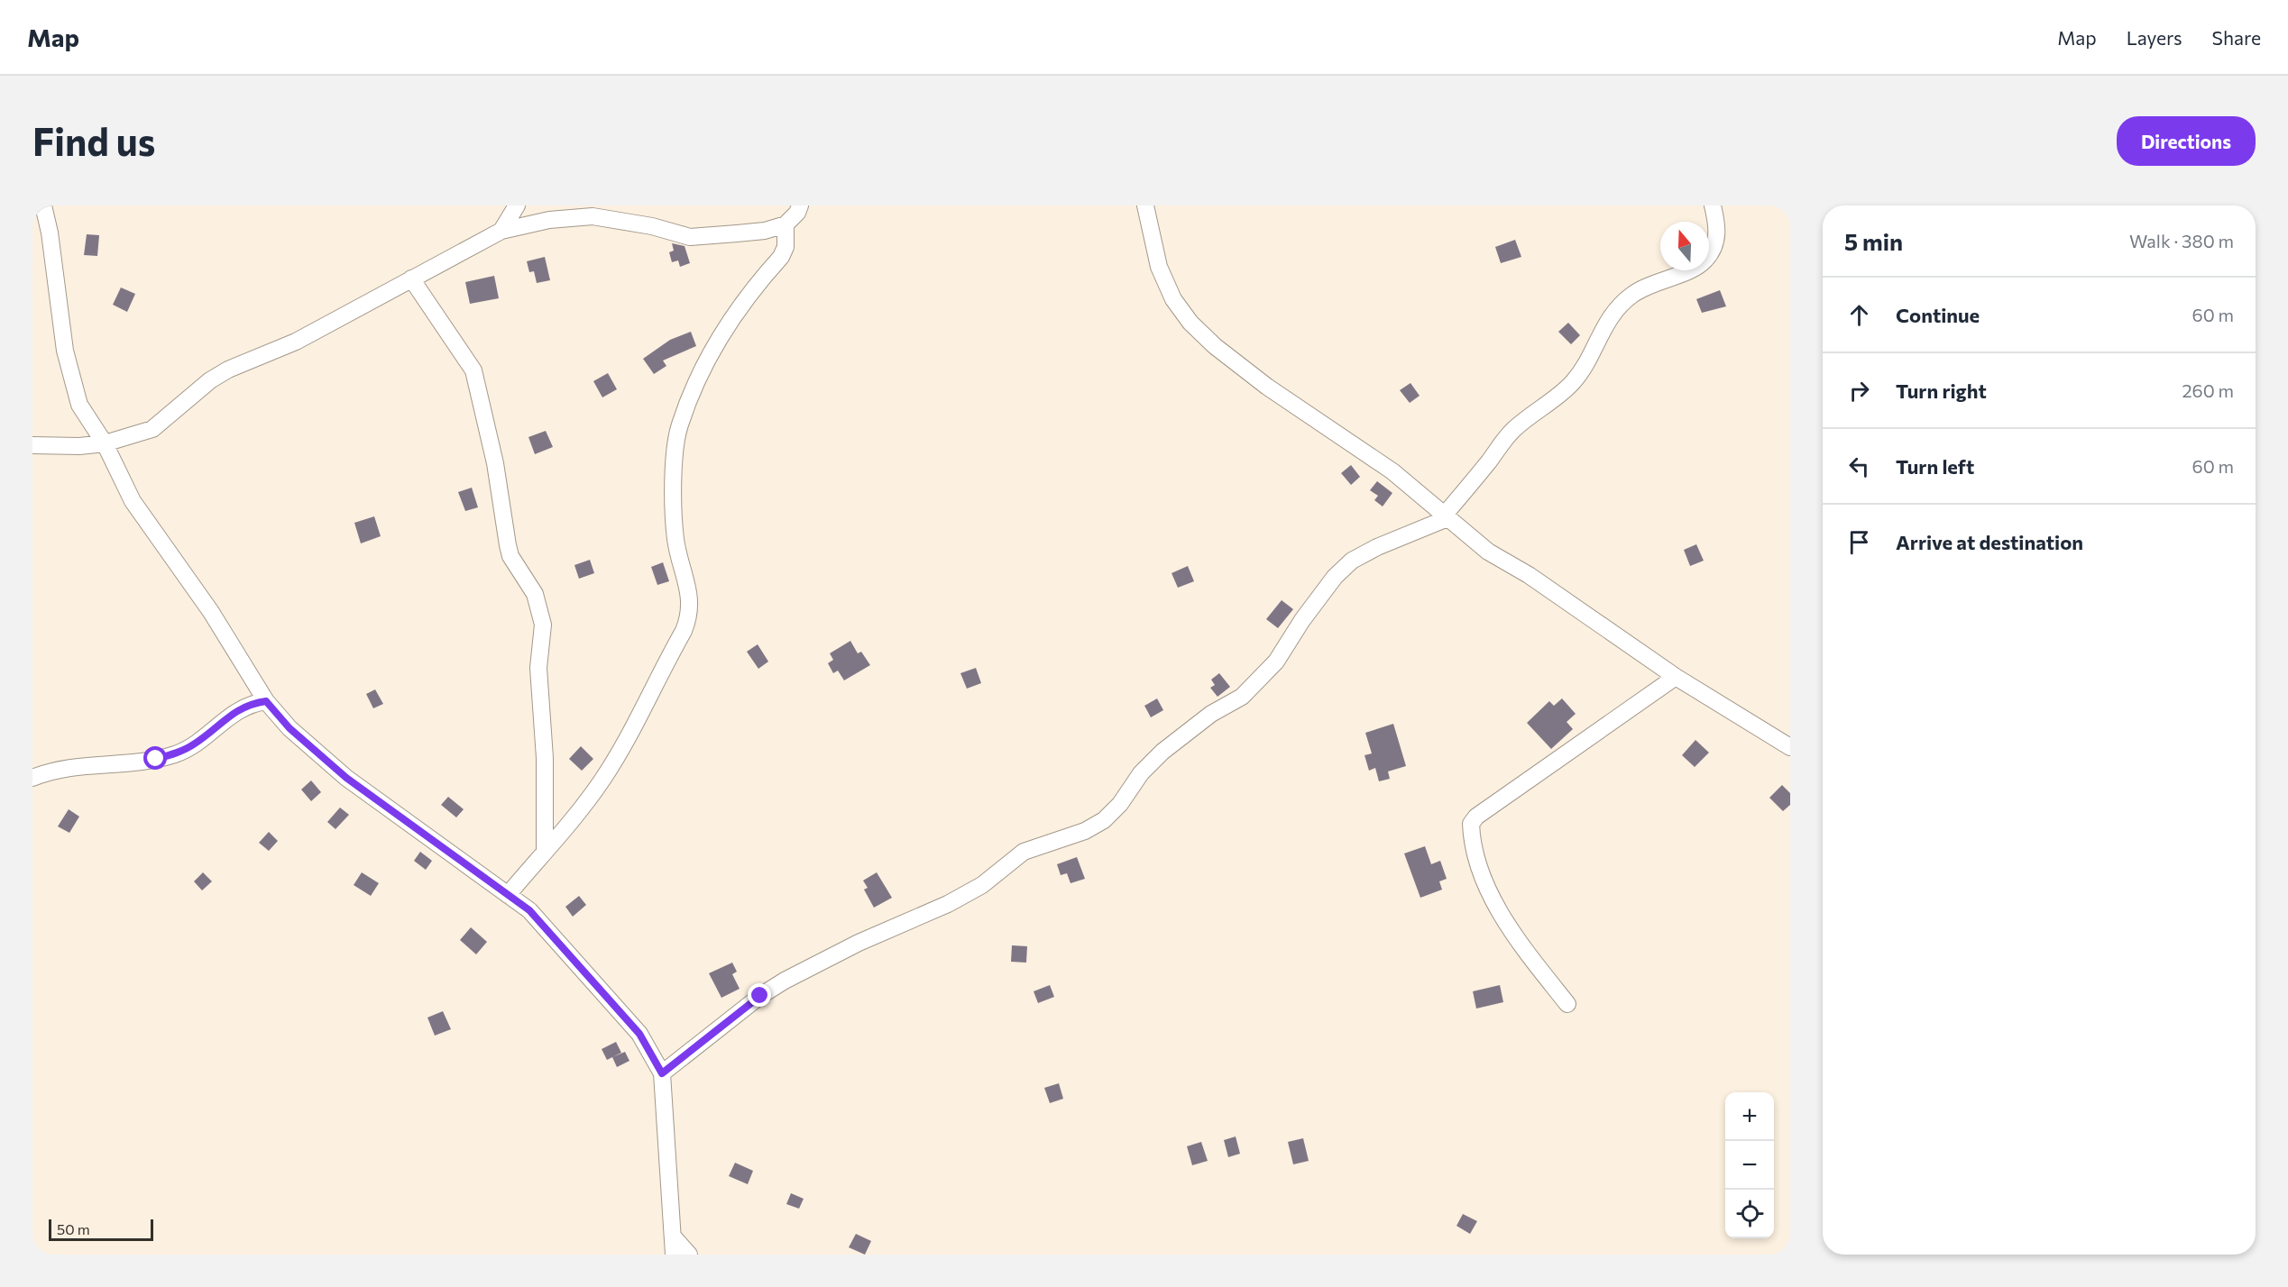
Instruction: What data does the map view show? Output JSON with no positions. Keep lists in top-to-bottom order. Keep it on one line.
{"scale_bar":"50 m","north":"top","page":{"header":"Map","nav":["Map","Layers","Share"],"buttons":"Directions","title":"Find us","heading":["5 min","Walk · 380 m"],"list":[["Continue","60 m"],["Turn right","260 m"],["Turn left","60 m"],"Arrive at destination"],"map_buttons":["+","−"],"scale":"50 m"}}
